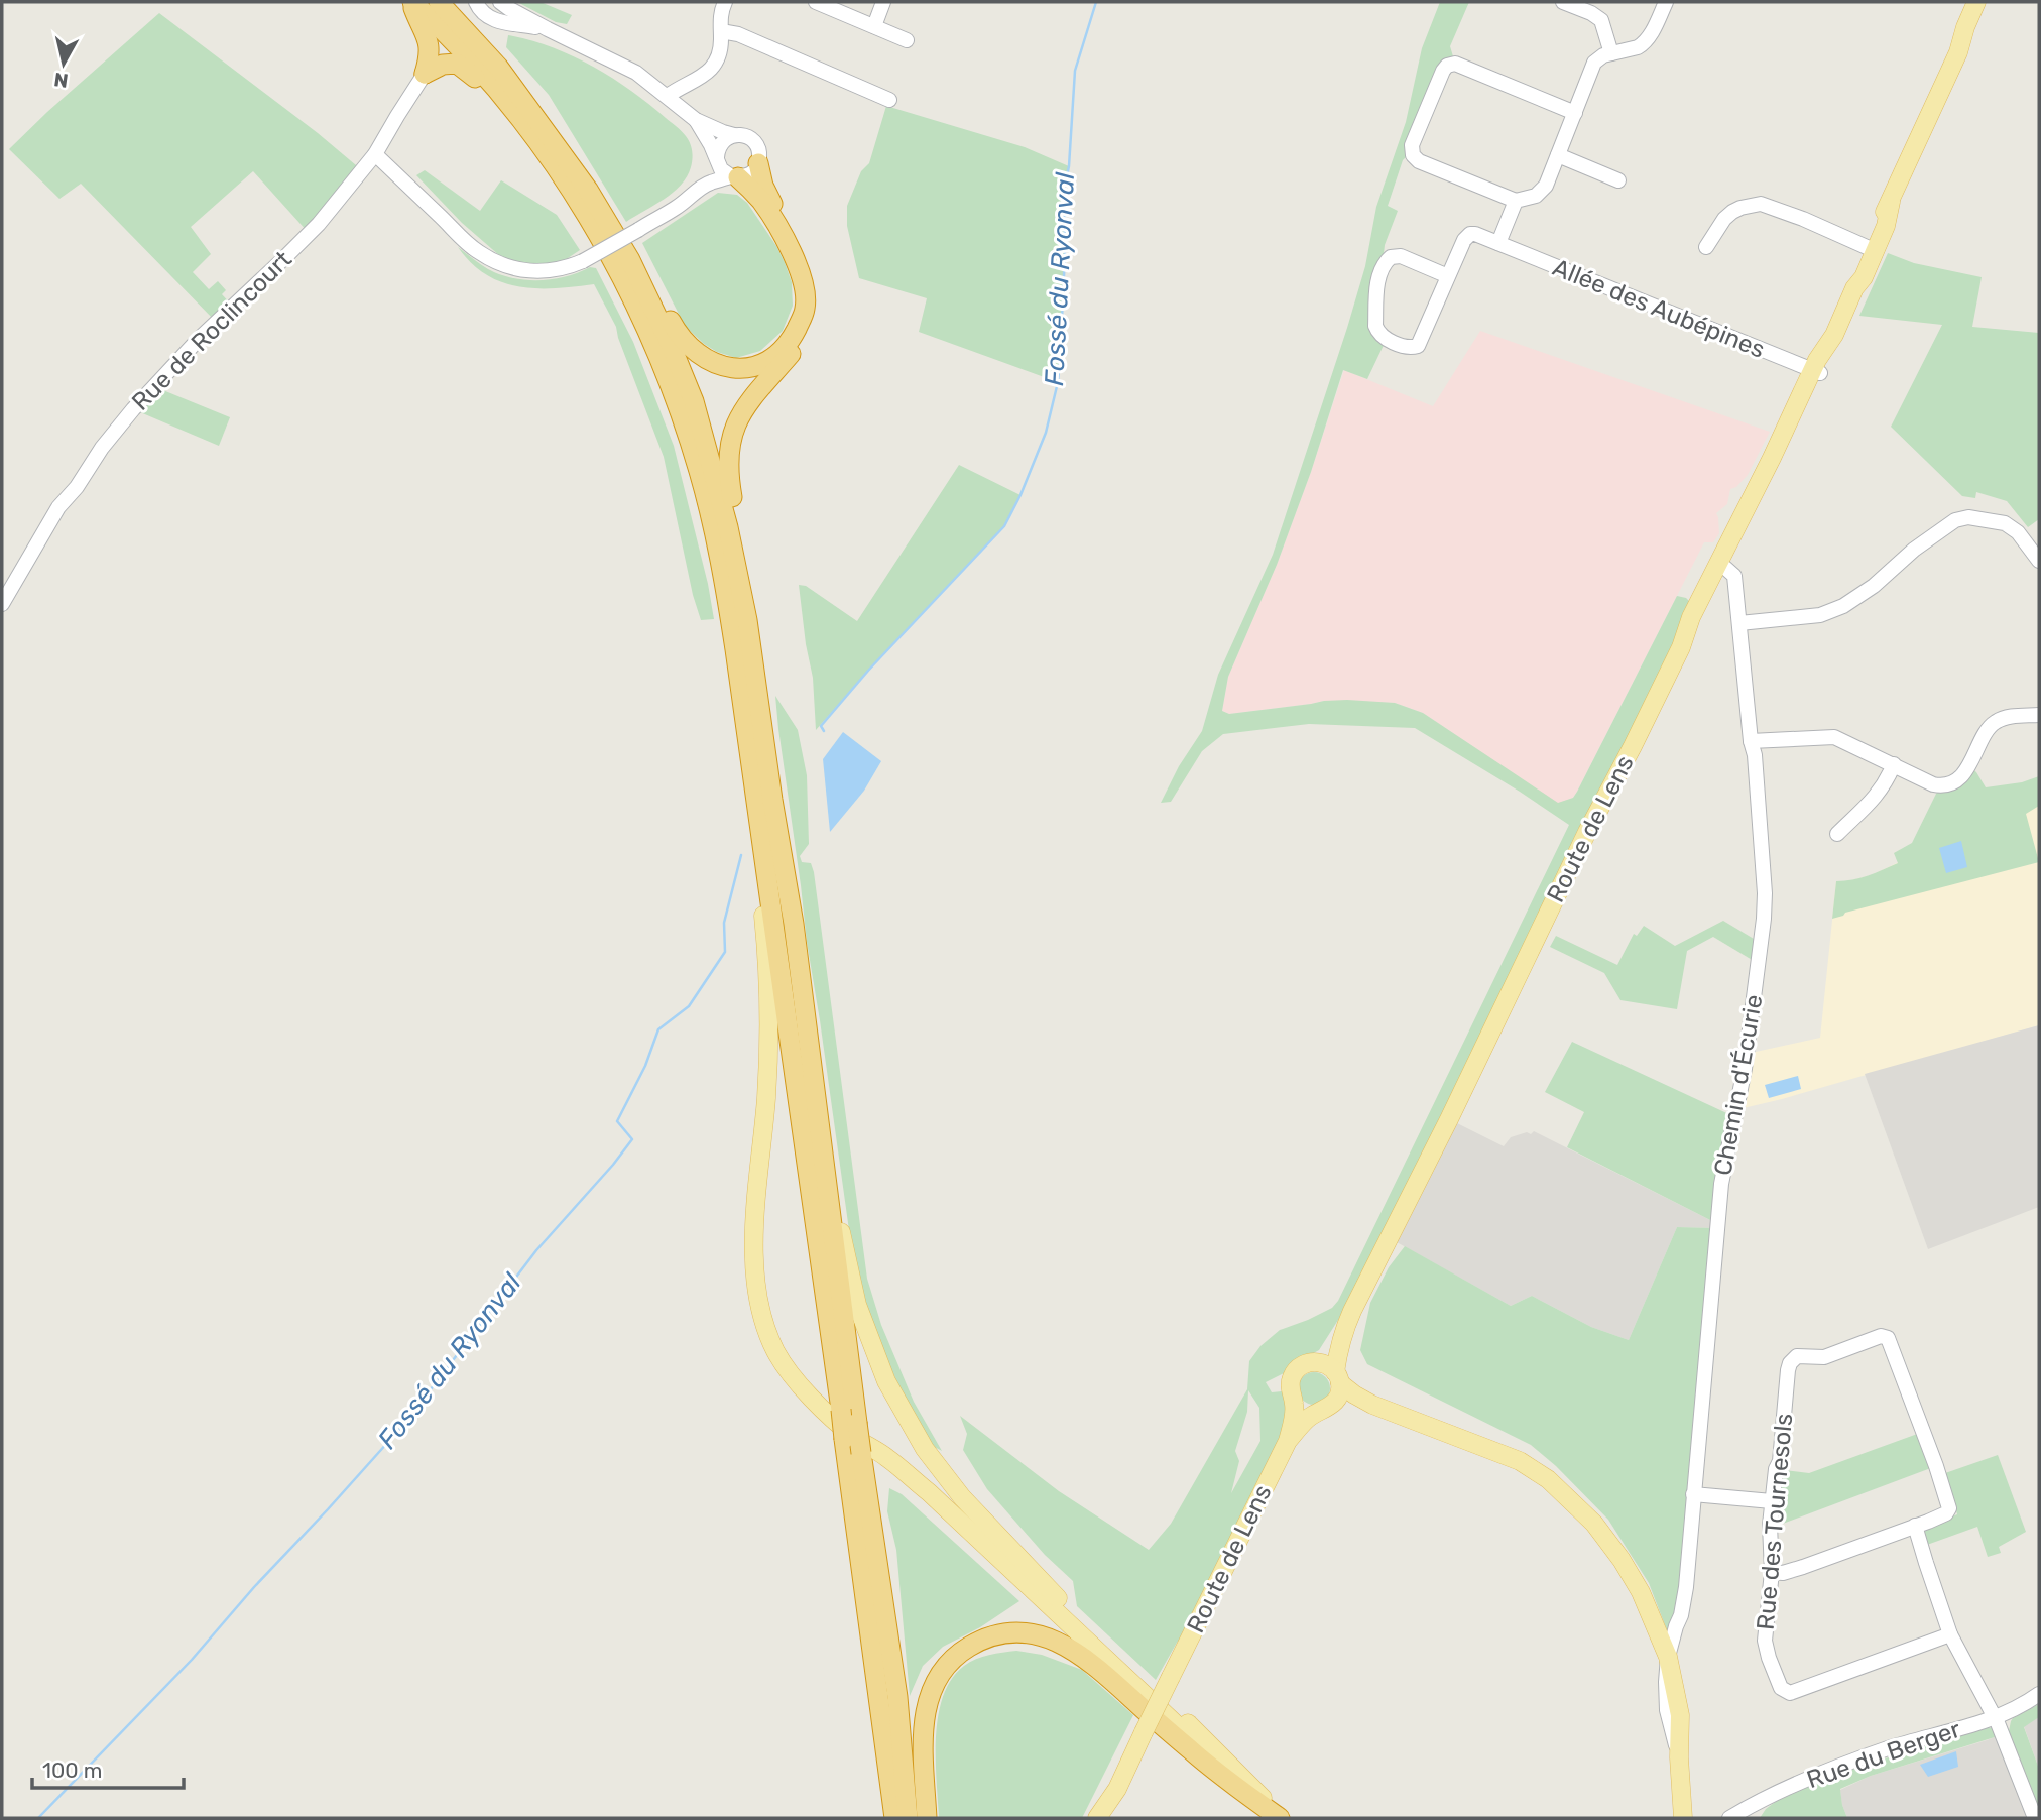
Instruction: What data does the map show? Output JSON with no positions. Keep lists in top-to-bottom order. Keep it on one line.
{"streets":{"main road":["Route de Lens"],"street":["Allée des Aubépines","Rue de Roclincourt","Chemin d'Écurie","Rue des Tournesols","Rue du Berger"]},"crossings":[["Allée des Aubépines","Route de Lens"],["Route de Lens","Chemin d'Écurie"]],"water":["Fossé du Ryonval"],"scale_bar":"100 m","north":"bottom"}
